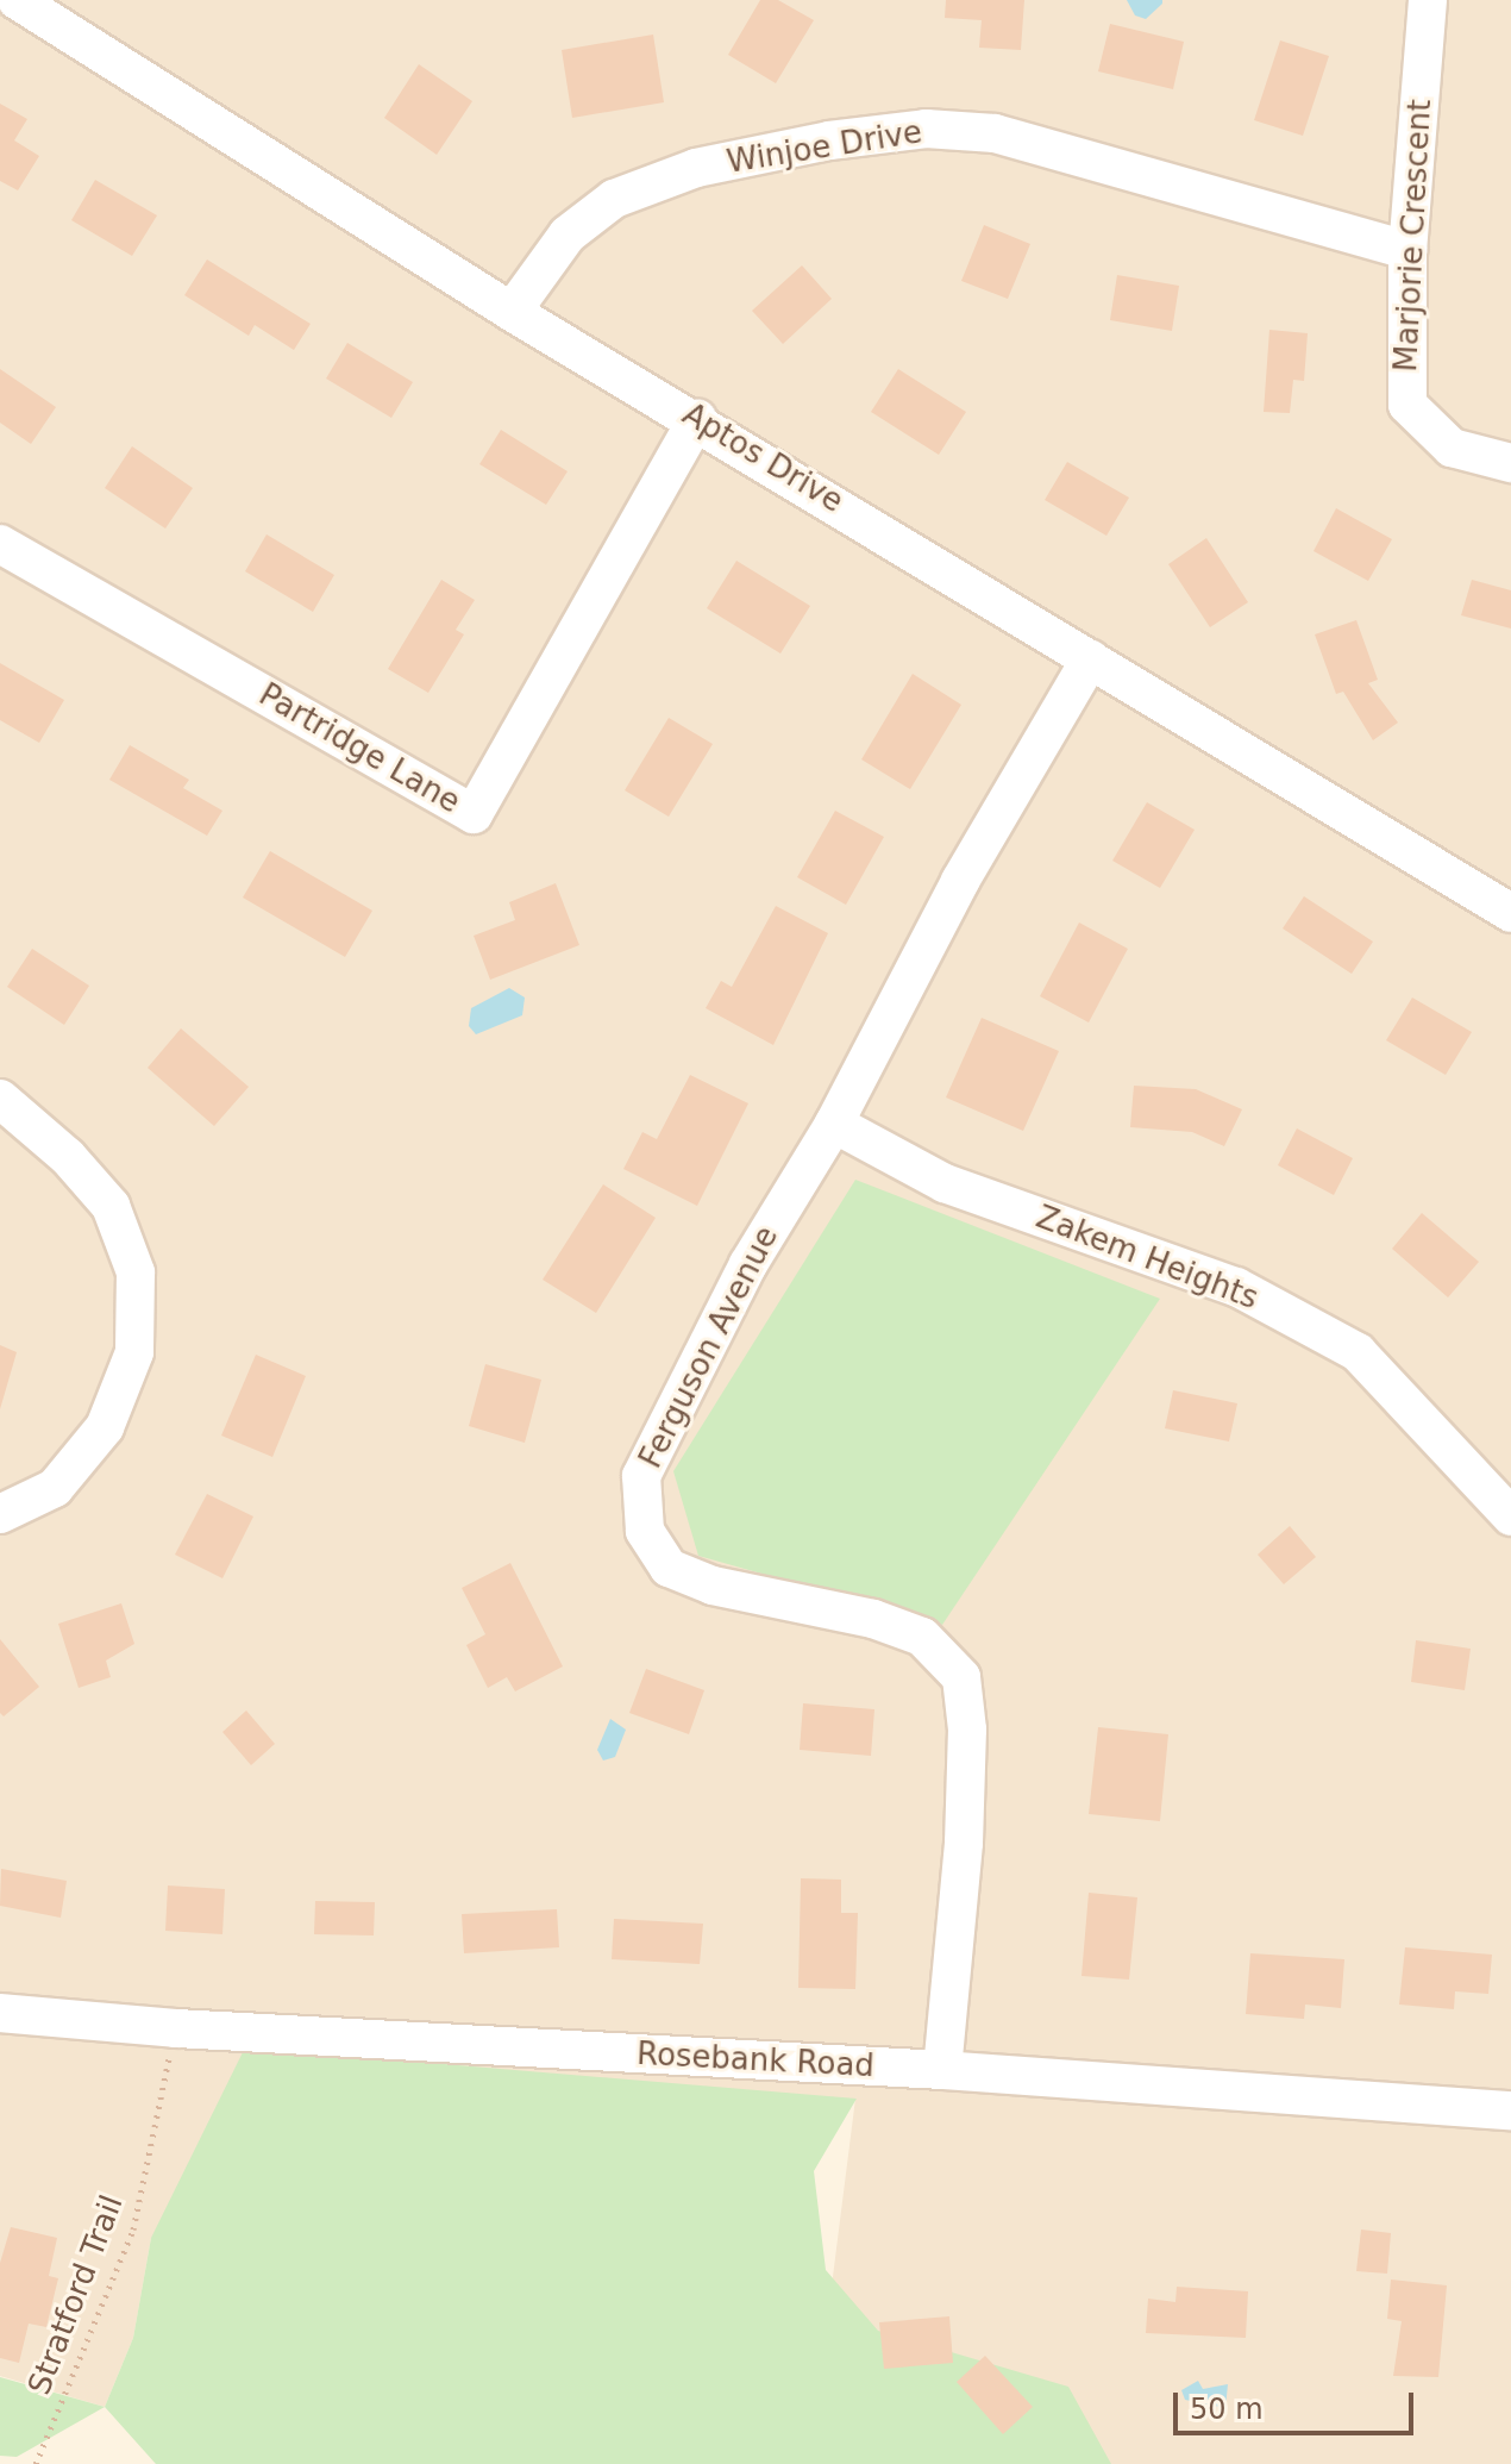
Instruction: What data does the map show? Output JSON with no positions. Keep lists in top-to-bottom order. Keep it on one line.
{"streets":{"street":["Winjoe Drive","Marjorie Crescent","Aptos Drive","Partridge Lane","Zakem Heights","Ferguson Avenue","Rosebank Road"],"path":["Stratford Trail"]},"crossings":[["Winjoe Drive","Marjorie Crescent"],["Winjoe Drive","Aptos Drive"],["Aptos Drive","Partridge Lane"],["Aptos Drive","Ferguson Avenue"],["Zakem Heights","Ferguson Avenue"],["Ferguson Avenue","Rosebank Road"],["Rosebank Road","Stratford Trail"]],"scale_bar":"50 m"}
